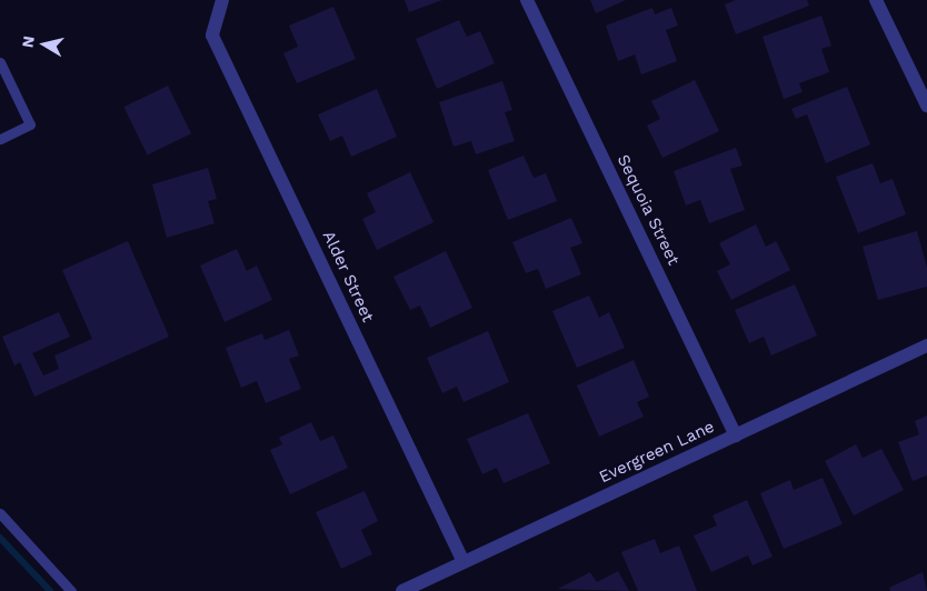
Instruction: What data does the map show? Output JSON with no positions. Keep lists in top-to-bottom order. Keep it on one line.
{"streets":{"street":["Sequoia Street","Alder Street","Evergreen Lane"]},"crossings":[["Sequoia Street","Evergreen Lane"],["Alder Street","Evergreen Lane"]],"north":"left"}
